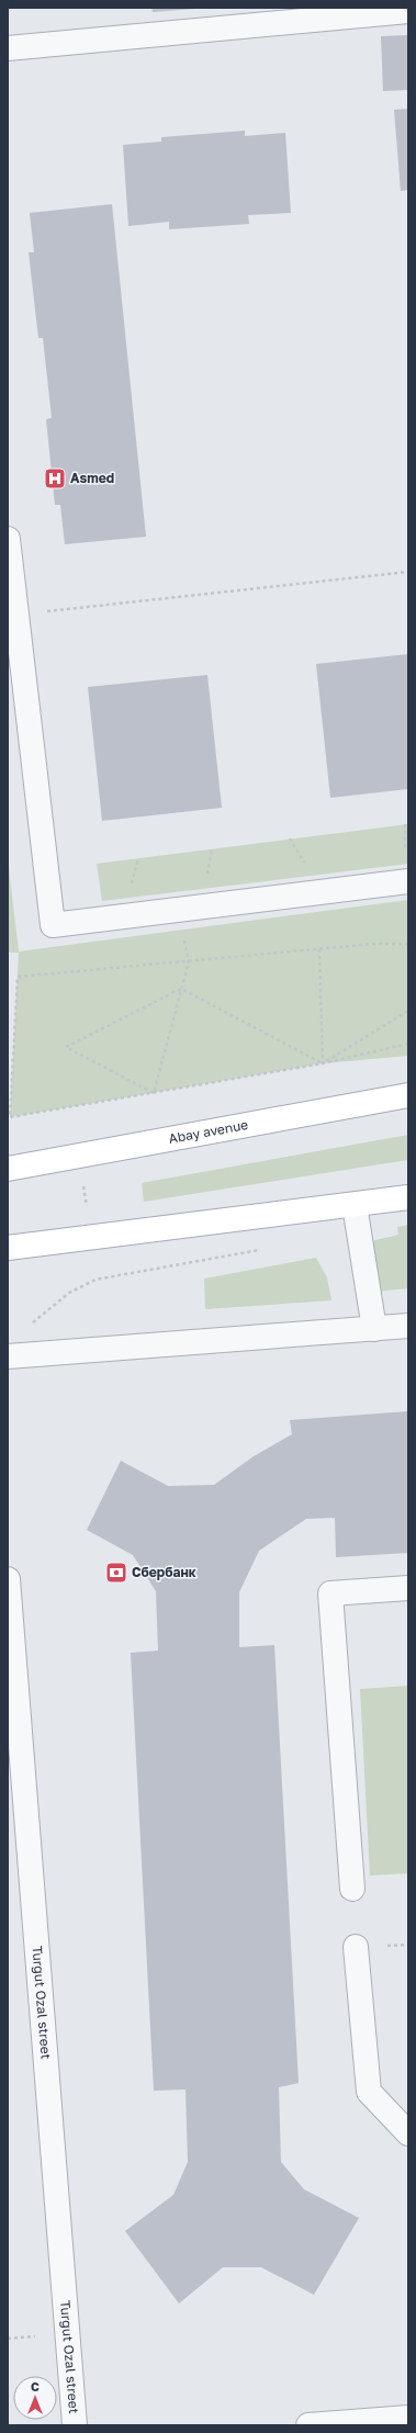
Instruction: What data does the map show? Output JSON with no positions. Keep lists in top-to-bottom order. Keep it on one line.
{"streets":{"main road":["Abay avenue"],"street":["Turgut Ozal street"]},"places":{"hospital":["Asmed"],"bank":["Сбербанк"]},"north":"top"}
